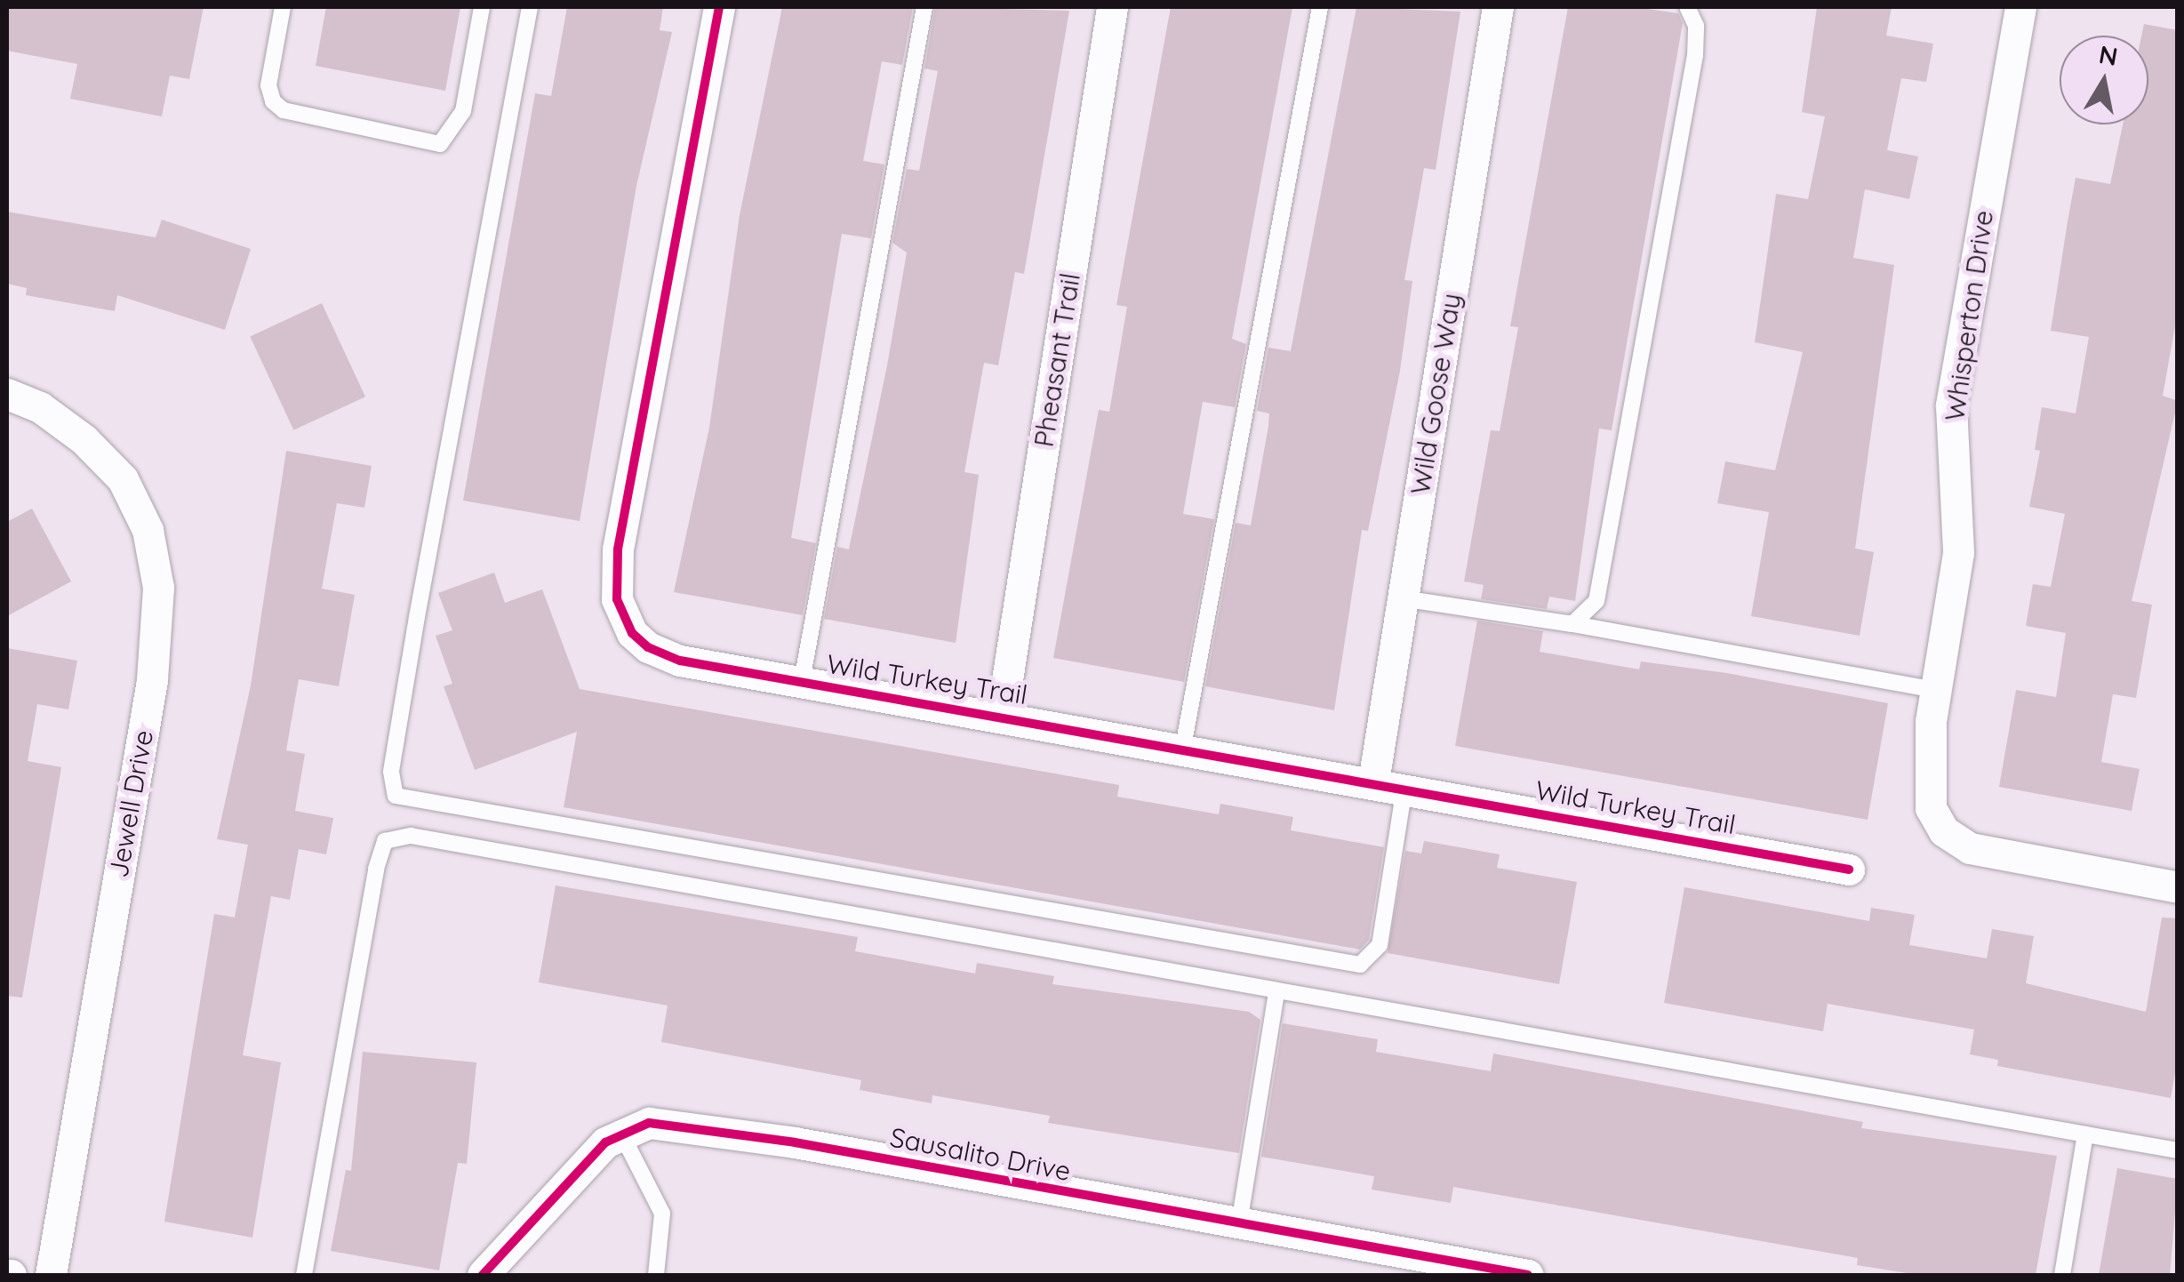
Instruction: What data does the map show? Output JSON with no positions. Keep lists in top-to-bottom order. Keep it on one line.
{"streets":{"street":["Whisperton Drive","Pheasant Trail","Wild Goose Way","Wild Turkey Trail","Jewell Drive","Sausalito Drive"]},"crossings":[["Pheasant Trail","Wild Turkey Trail"],["Wild Goose Way","Wild Turkey Trail"]],"north":"top"}
